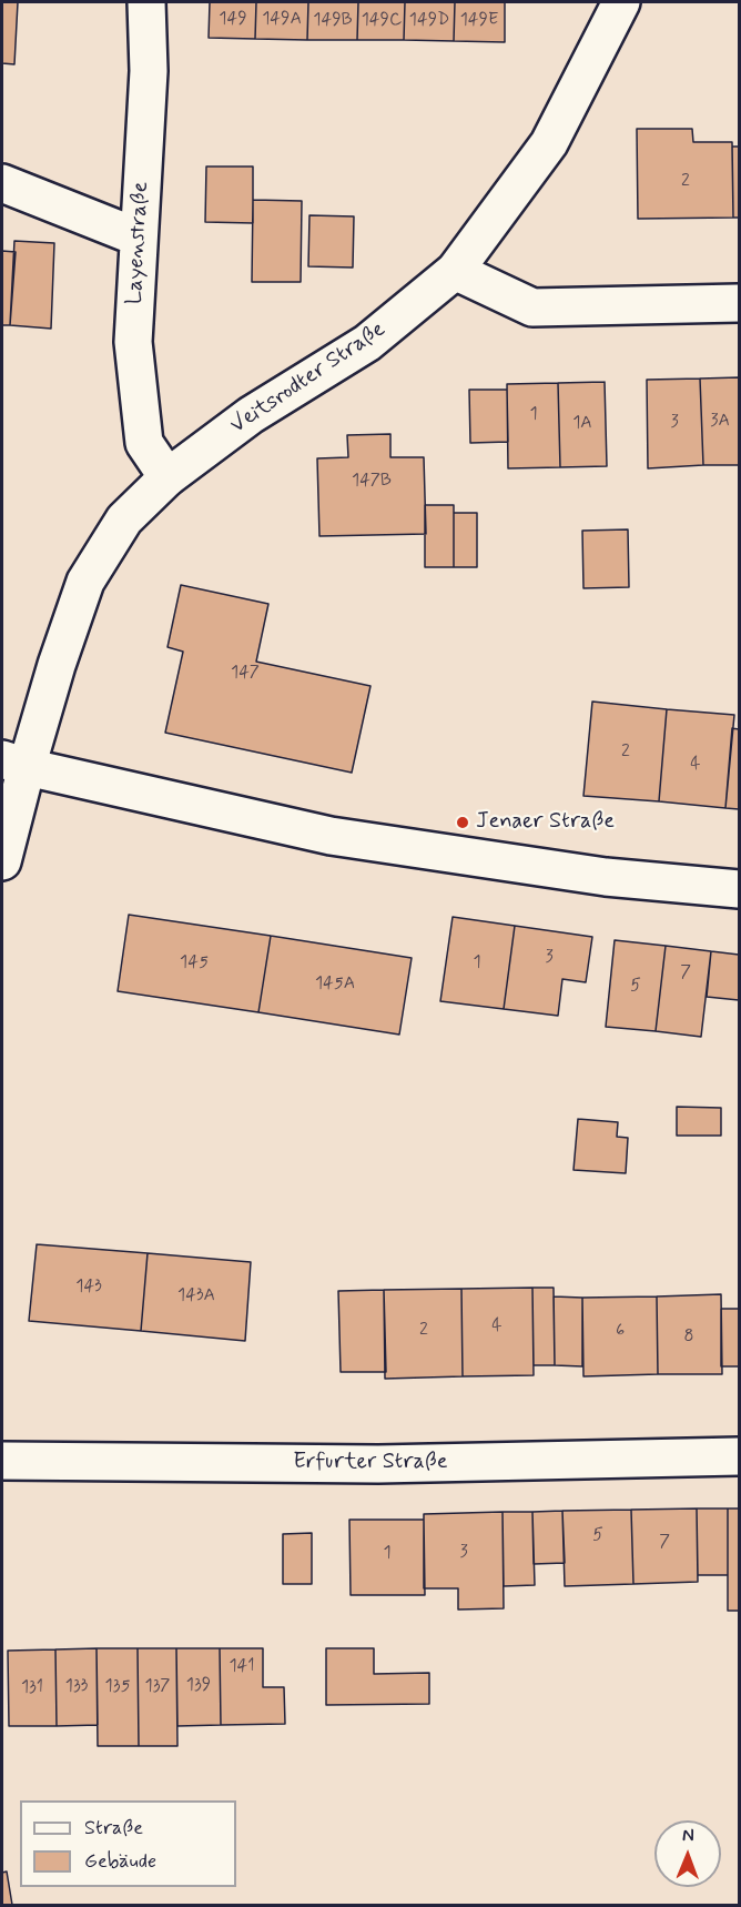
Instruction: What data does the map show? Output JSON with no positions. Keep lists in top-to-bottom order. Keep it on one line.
{"streets":{"street":["Layenstraße","Veitsrodter Straße","Erfurter Straße"]},"crossings":[["Layenstraße","Veitsrodter Straße"]],"places":["Jenaer Straße"],"house_numbers":["149","149A","149B","149C","149D","149E","2","1","3A","3","1A","147B","147","2","4","3","145","1","7","145A","5","143","143A","4","2","6","8","5","7","3","1","141","139","133","135","137","131"],"legend":["Straße","Gebäude"],"north":"top"}
